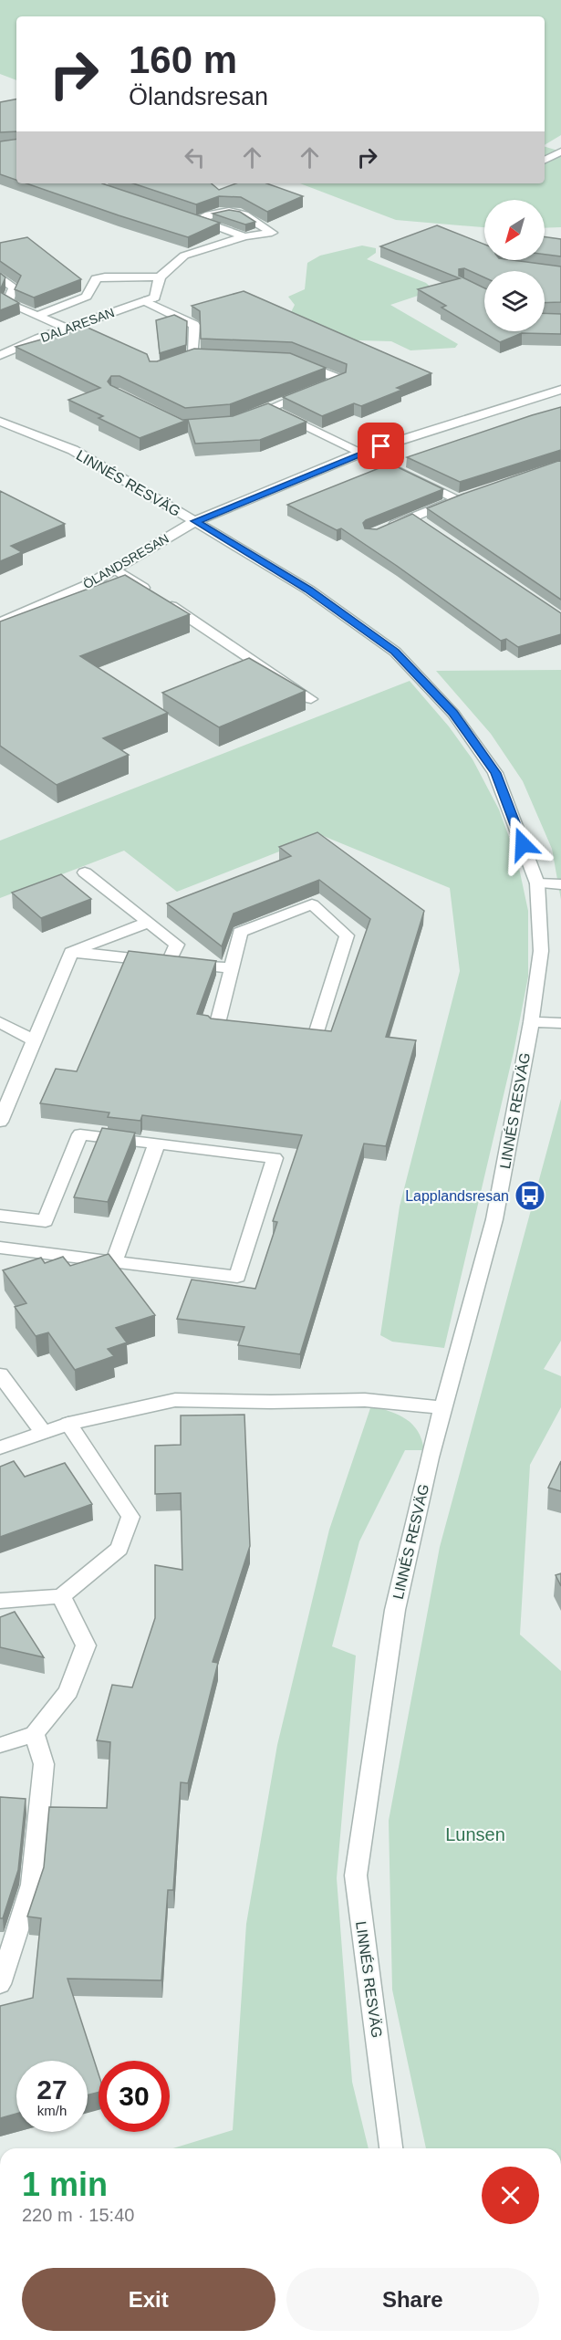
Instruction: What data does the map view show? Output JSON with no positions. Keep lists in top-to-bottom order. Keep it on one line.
{"streets":{"street":["DALARESAN","LINNÉS RESVÄG","ÖLANDSRESAN"]},"crossings":[["LINNÉS RESVÄG","ÖLANDSRESAN"]],"parks":["Lunsen"],"places":{"bus stop":["Lapplandsresan"]},"north":"bottom left","page":{"turn":["160 m","Ölandsresan"],"speed":"27 km/h","limit":"30","heading":["1 min","220 m · 15:40"],"buttons":["Exit","Share"]}}
